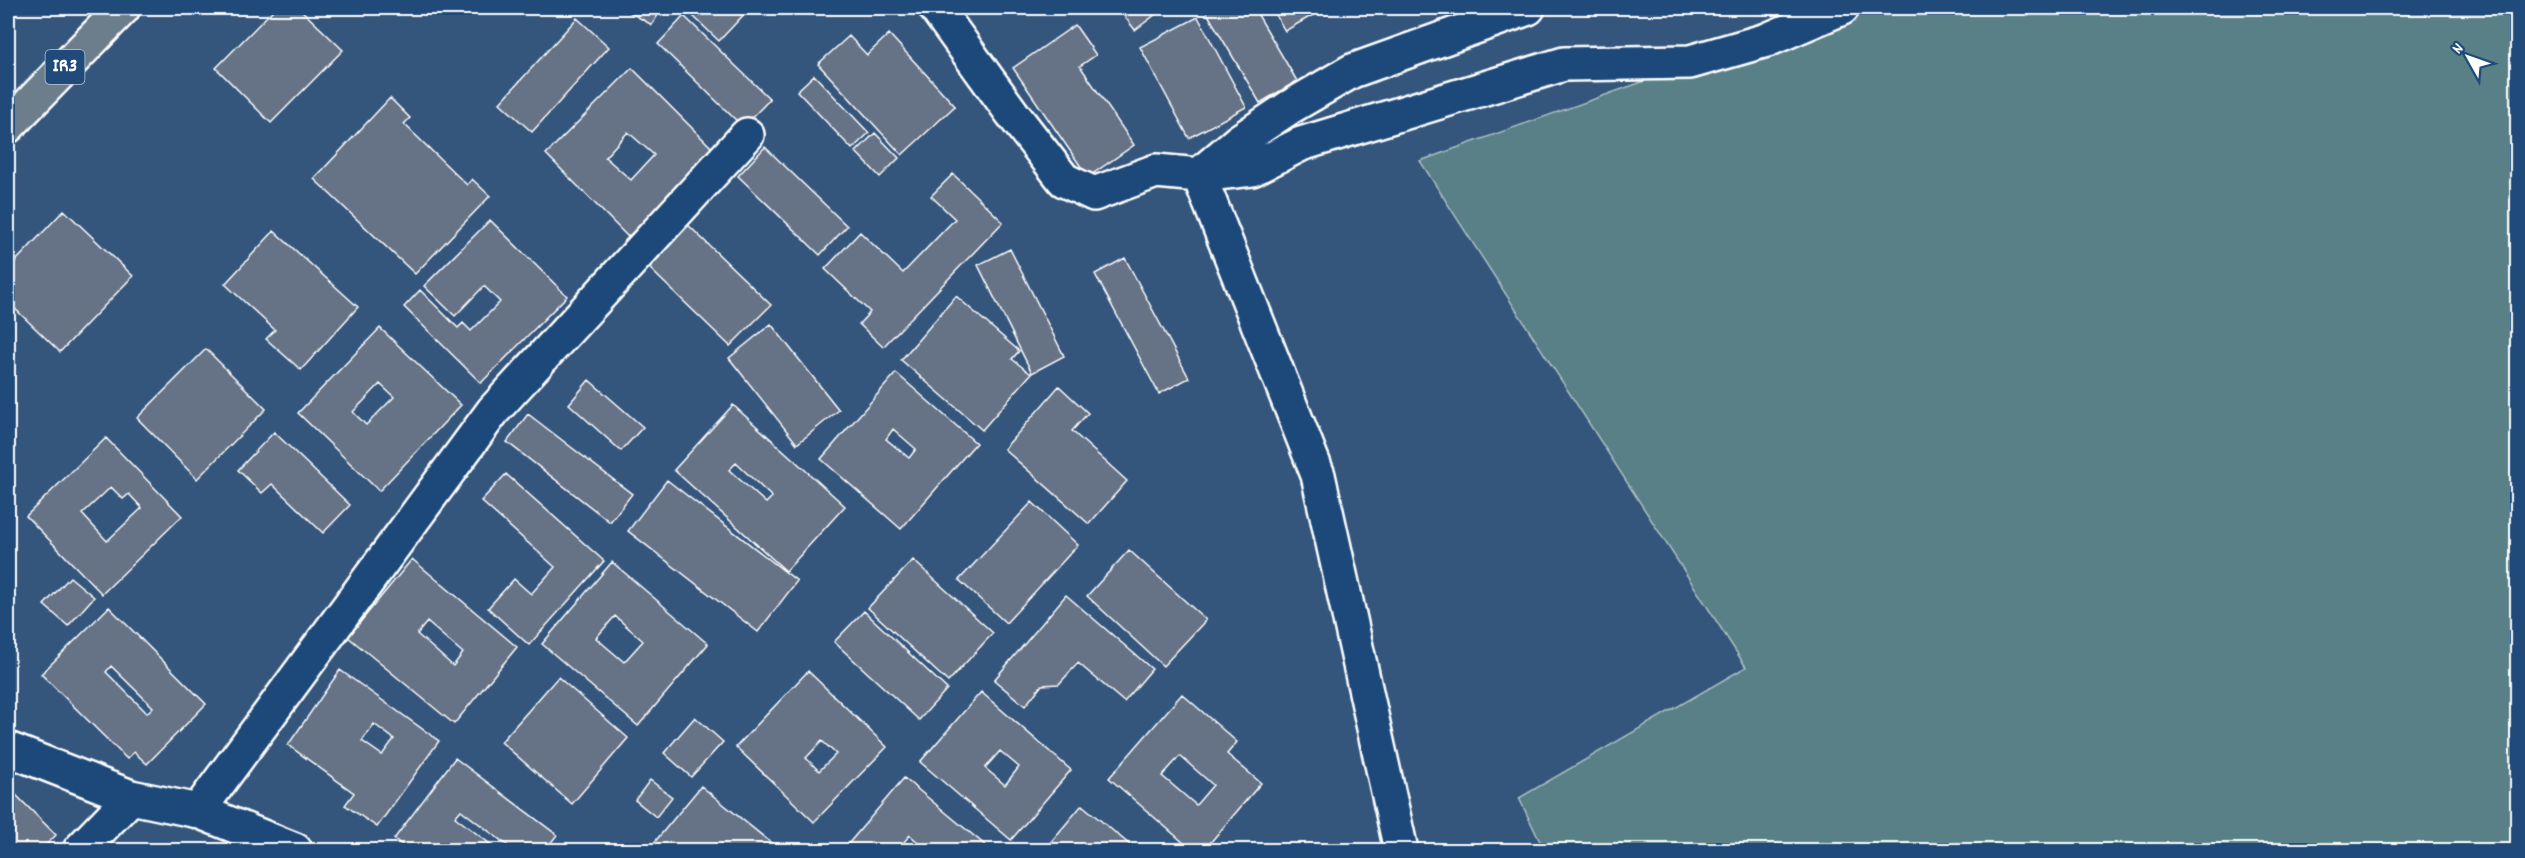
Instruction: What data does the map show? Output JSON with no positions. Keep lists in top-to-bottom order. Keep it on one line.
{"streets":{"main road":["IR3"]},"north":"top left"}
